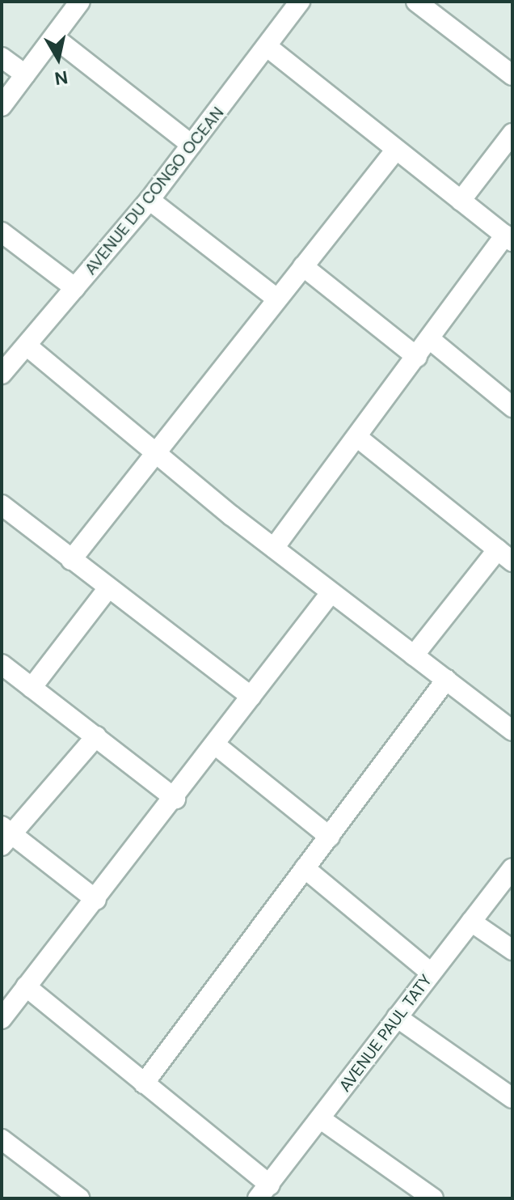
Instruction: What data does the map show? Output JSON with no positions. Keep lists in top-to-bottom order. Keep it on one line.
{"streets":{"street":["AVENUE DU CONGO OCEAN","AVENUE PAUL TATY"]},"north":"bottom"}
